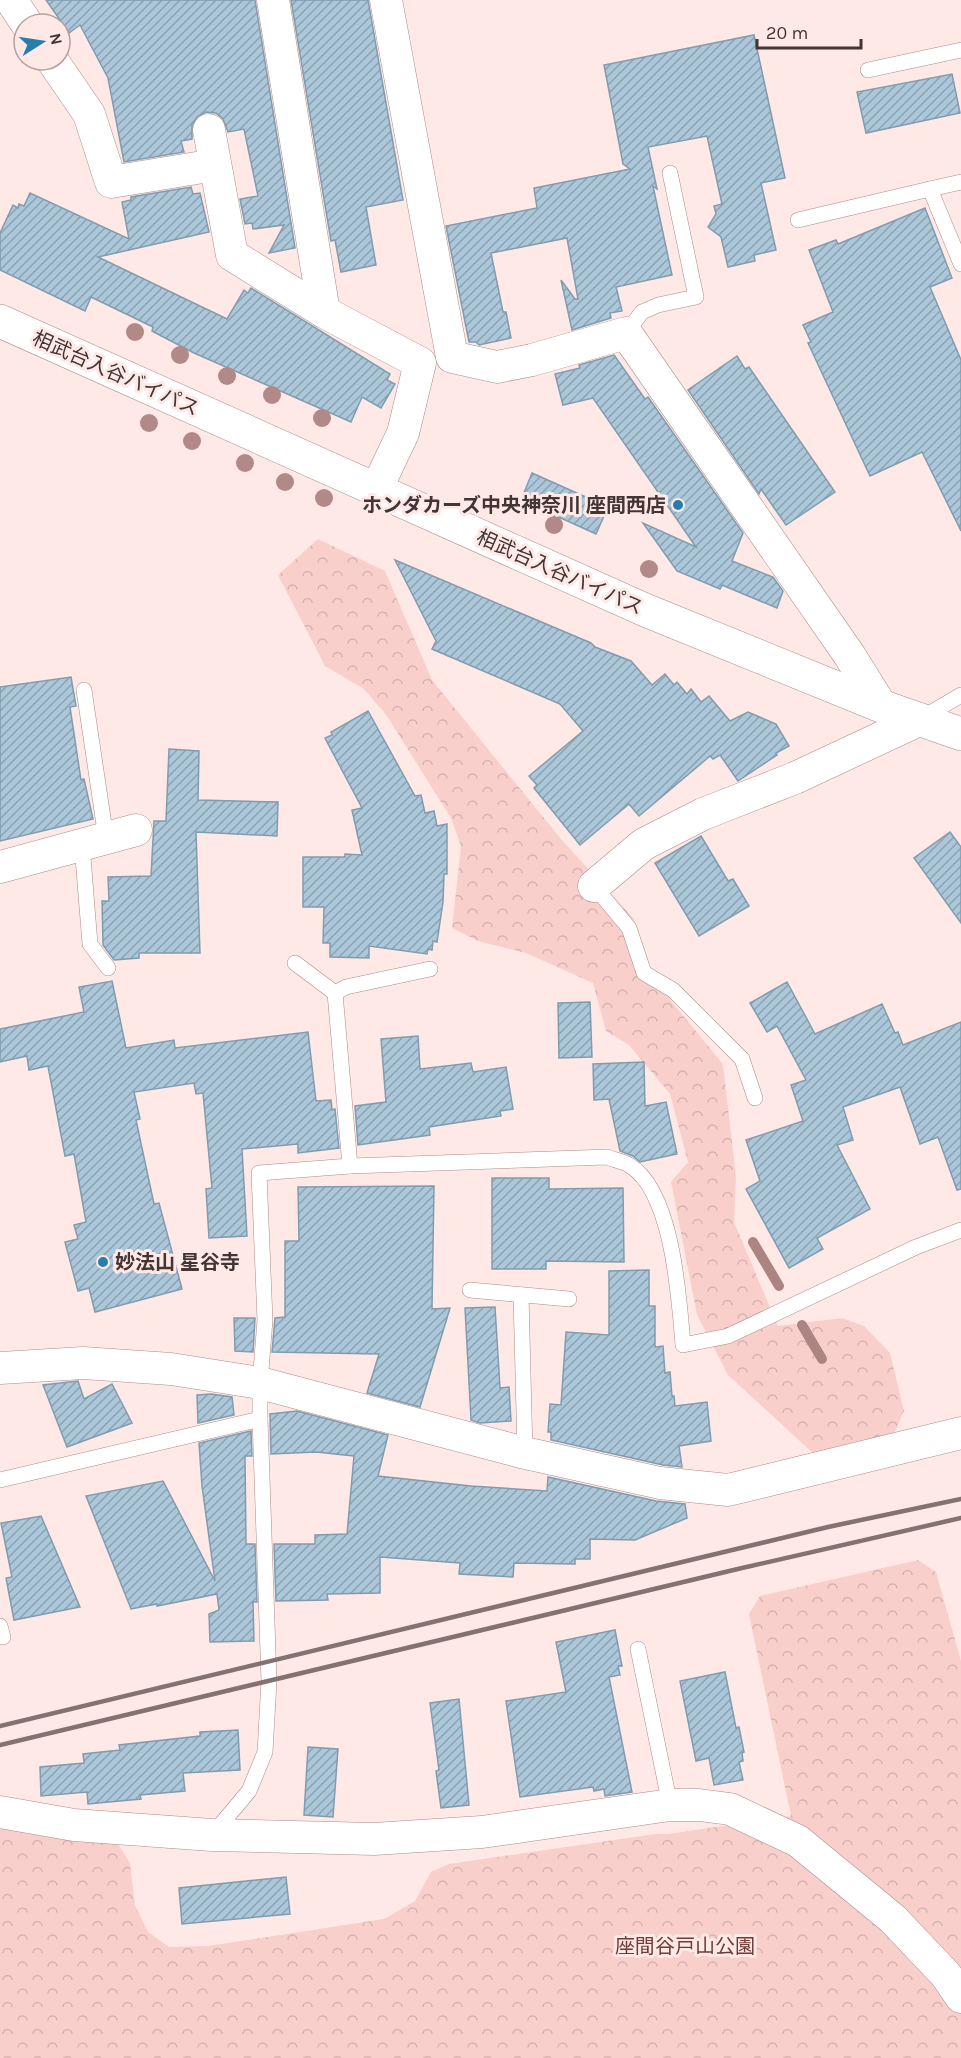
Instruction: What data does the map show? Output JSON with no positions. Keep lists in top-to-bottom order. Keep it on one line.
{"streets":{"main road":["相武台入谷バイパス"]},"parks":["座間谷戸山公園"],"places":["ホンダカーズ中央神奈川 座間西店","妙法山 星谷寺"],"scale_bar":"20 m","north":"right"}
